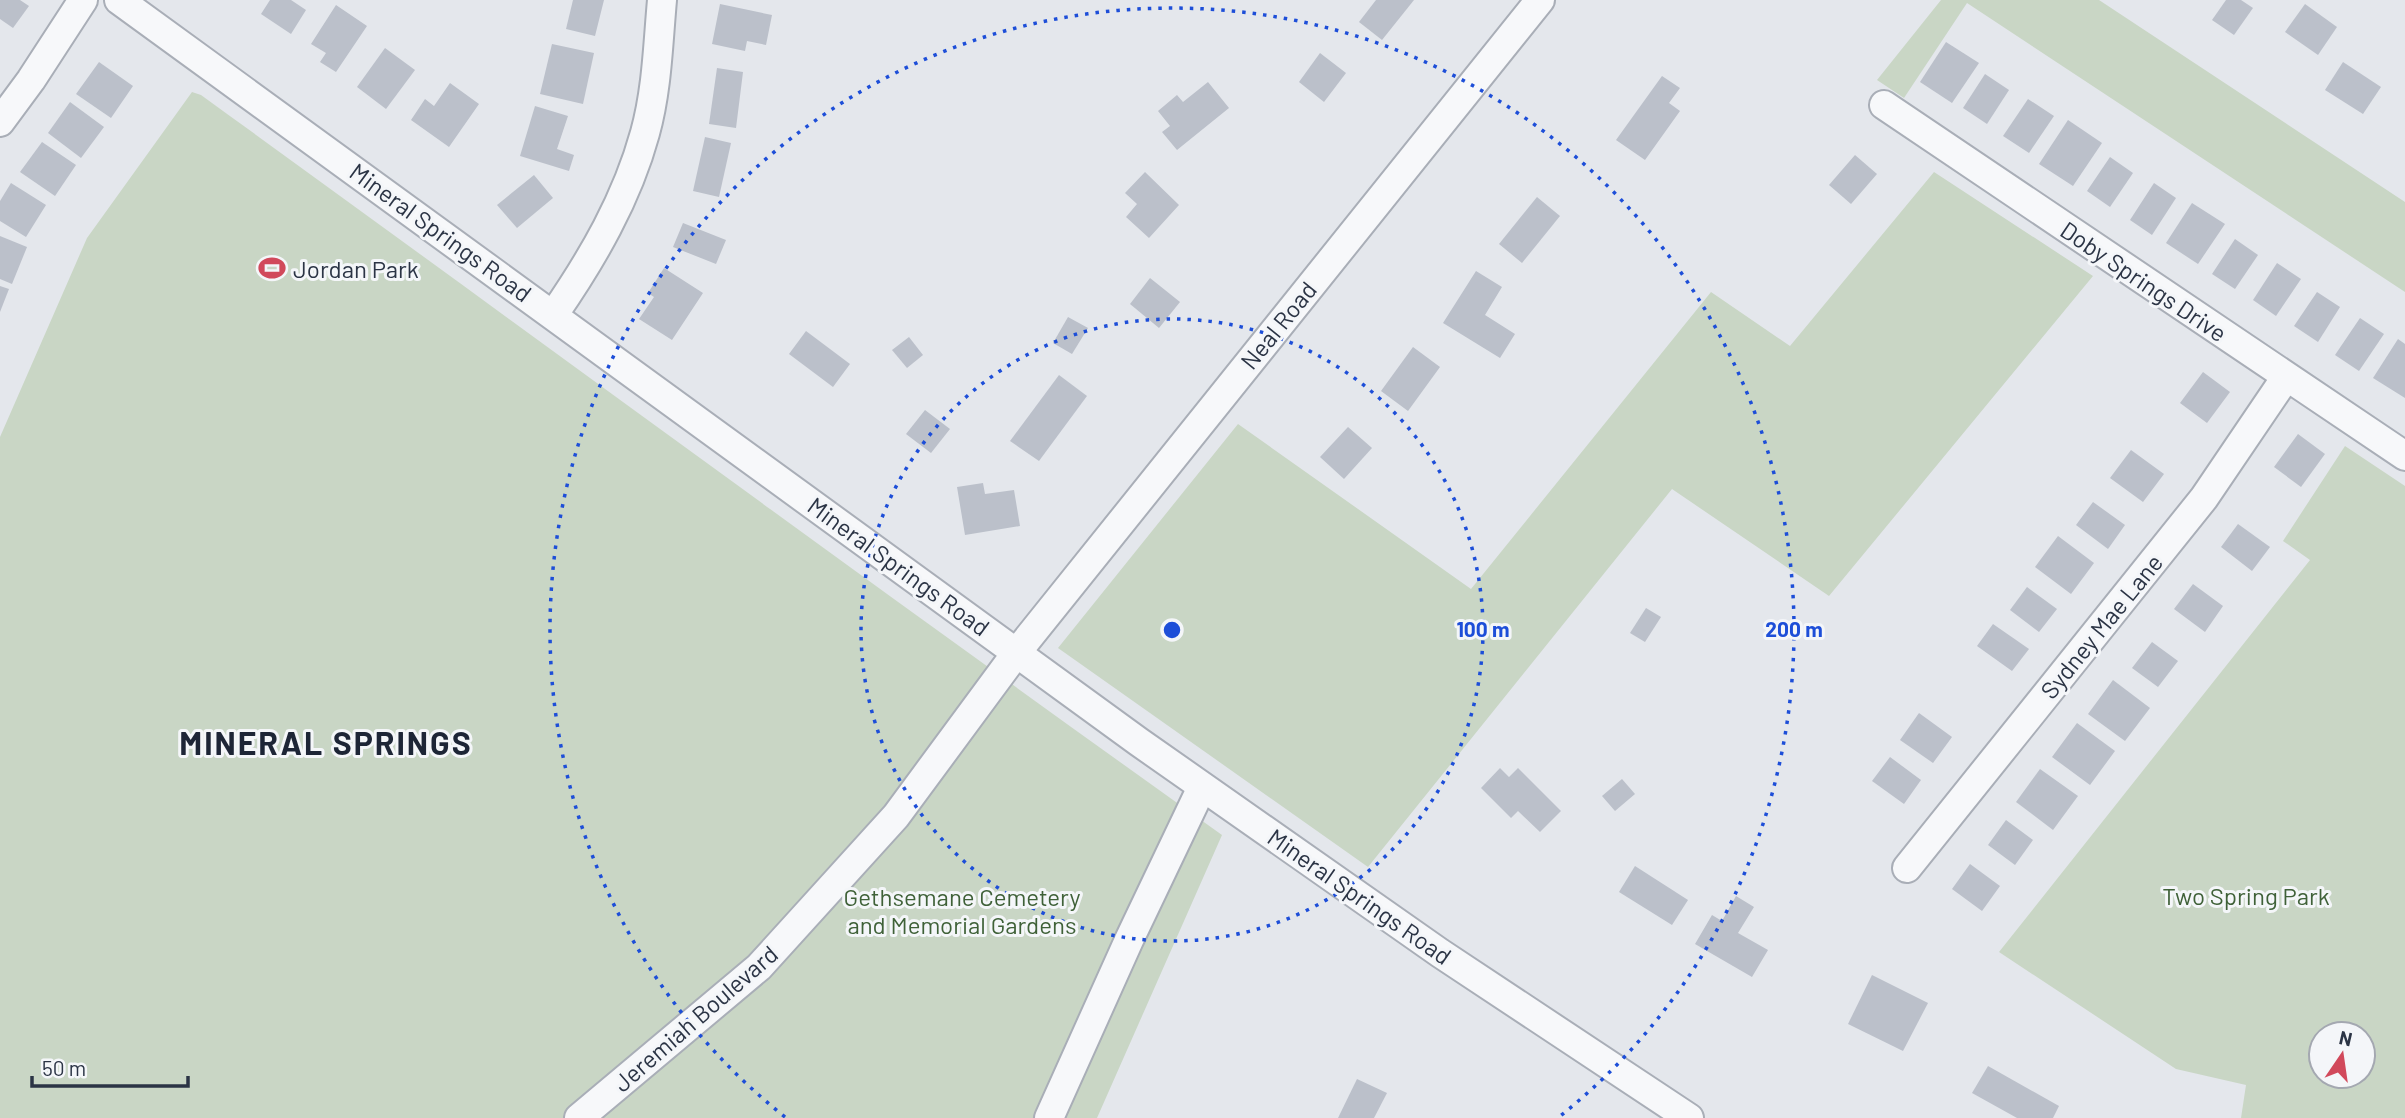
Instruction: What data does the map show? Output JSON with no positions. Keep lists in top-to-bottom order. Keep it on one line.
{"streets":{"street":["Mineral Springs Road","Doby Springs Drive","Neal Road","Sydney Mae Lane","Jeremiah Boulevard"]},"crossings":[["Mineral Springs Road","Neal Road"],["Mineral Springs Road","Jeremiah Boulevard"],["Doby Springs Drive","Sydney Mae Lane"],["Neal Road","Jeremiah Boulevard"]],"districts":["MINERAL SPRINGS"],"parks":["Two Spring Park","Gethsemane Cemetery and Memorial Gardens"],"places":{"sports":["Jordan Park"]},"scale_bar":"50 m","north":"top","rings":["100 m","200 m"]}
